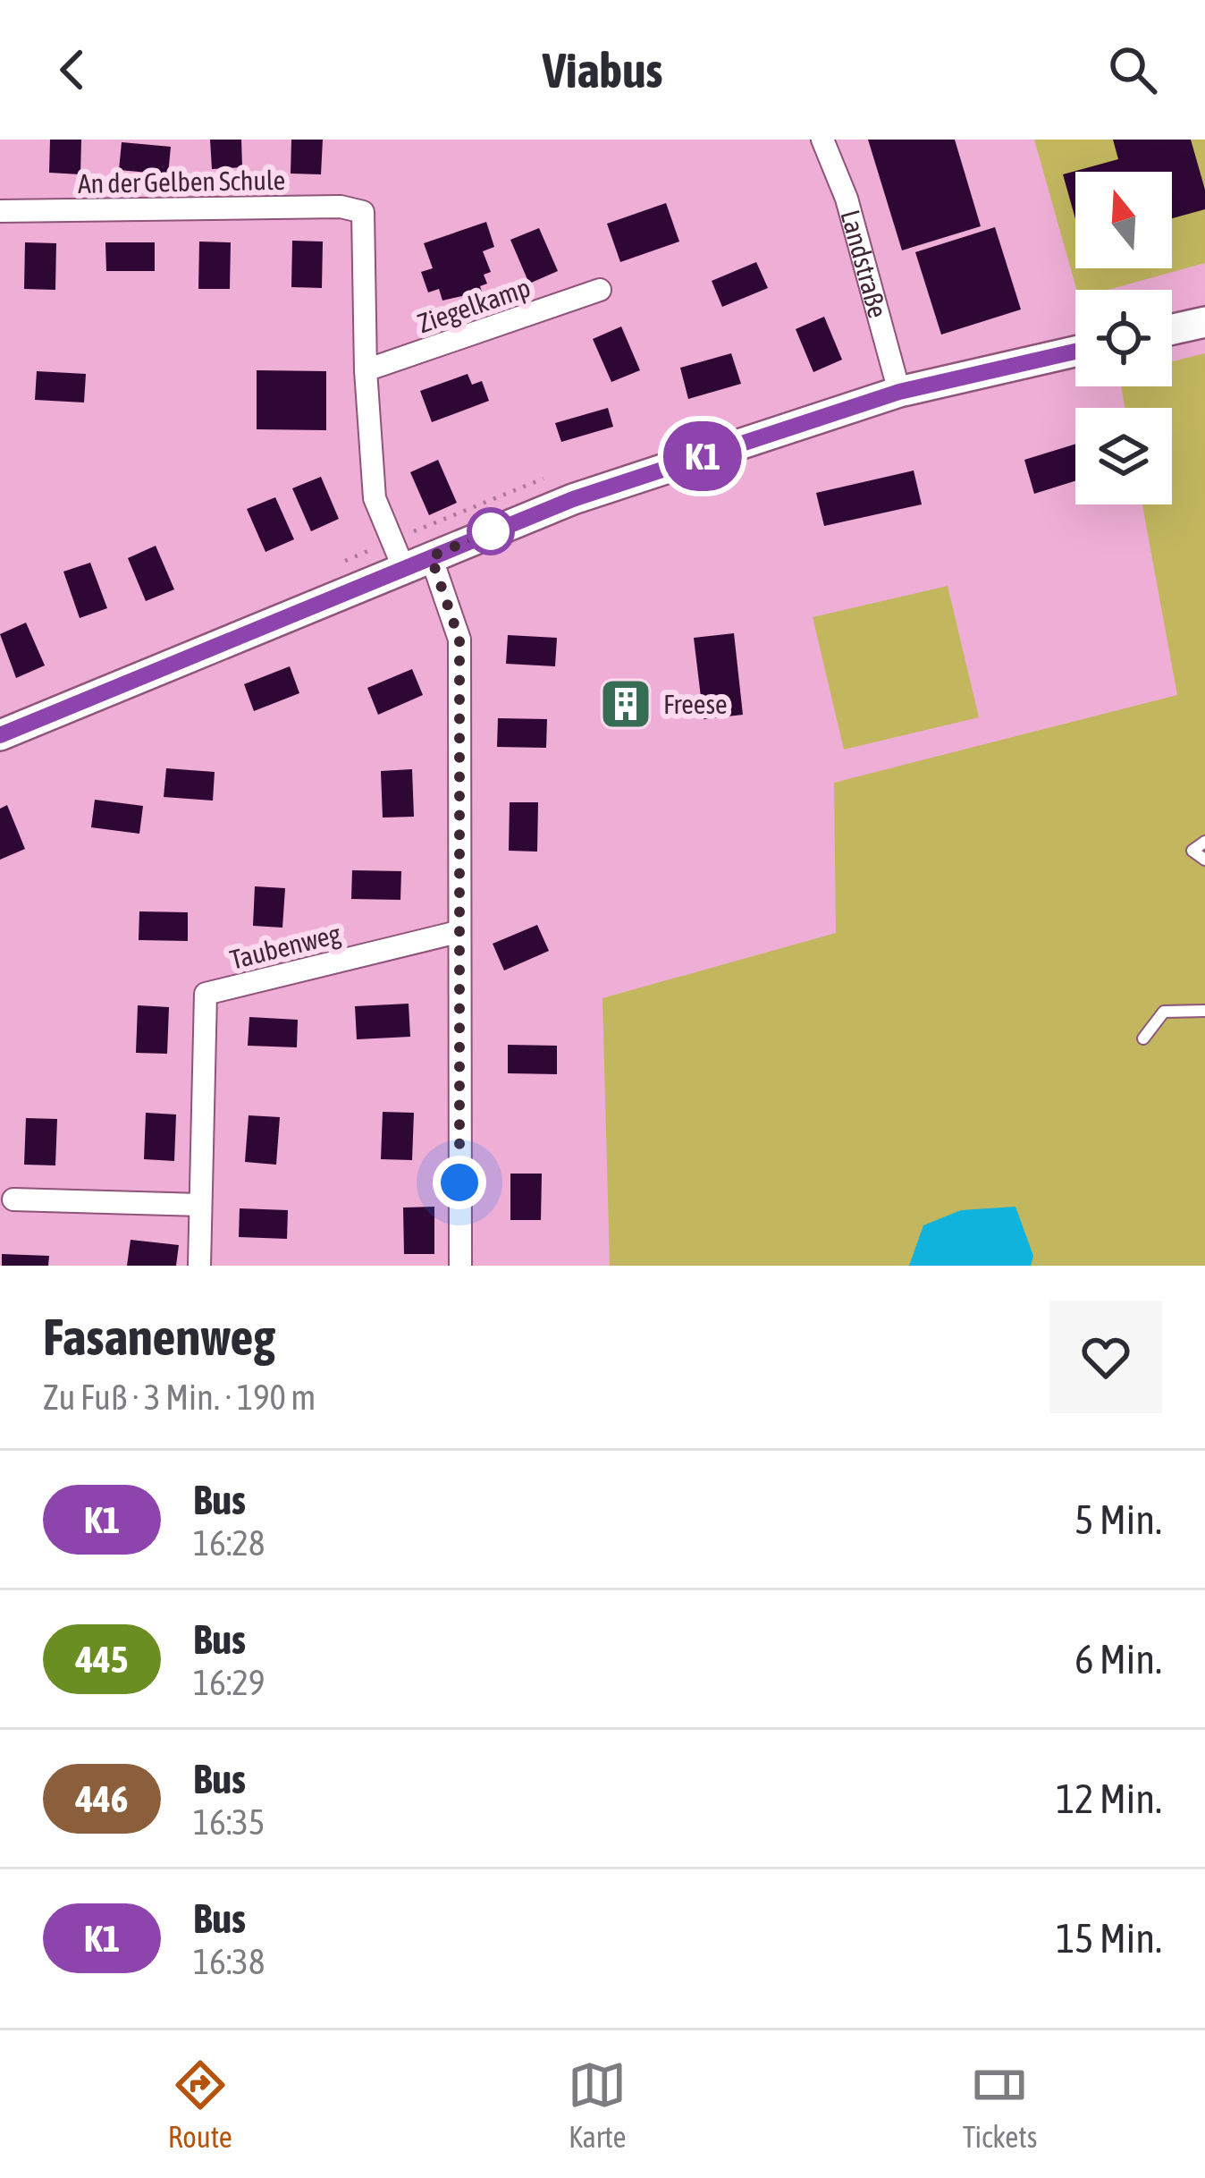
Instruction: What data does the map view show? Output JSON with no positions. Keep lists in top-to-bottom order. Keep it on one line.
{"streets":{"street":["An der Gelben Schule","Landstraße","Ziegelkamp","Taubenweg"]},"crossings":[["An der Gelben Schule","Ziegelkamp"]],"places":{"building":["Freese"]},"lines":["bus line K1"],"north":"top","page":{"header":"Viabus","on_map":"K1","heading":["Fasanenweg","Zu Fuß · 3 Min. · 190 m"],"list":[{"mark":"K1","name":"Bus","note":"16:28","value":"5 Min."},{"mark":"445","name":"Bus","note":"16:29","value":"6 Min."},{"mark":"446","name":"Bus","note":"16:35","value":"12 Min."},{"mark":"K1","name":"Bus","note":"16:38","value":"15 Min."}],"tabs":["Route","Karte","Tickets"]}}
